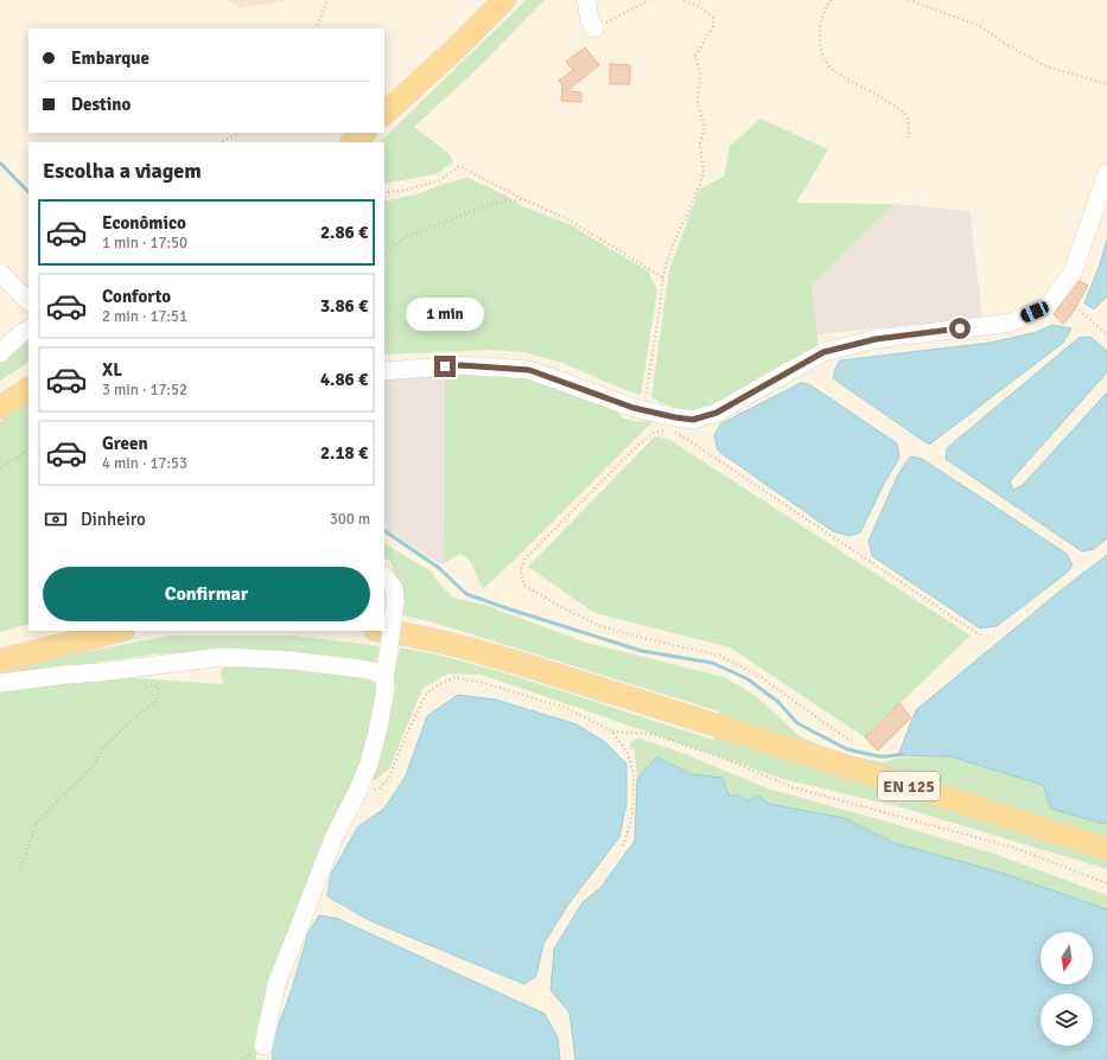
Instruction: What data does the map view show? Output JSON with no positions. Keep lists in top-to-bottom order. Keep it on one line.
{"streets":{"main road":["EN 125"]},"north":"bottom","page":{"banner":["Embarque","Destino"],"heading":"Escolha a viagem","list":[{"name":"Econômico","note":"1 min · 17:50","value":"2.86 €"},{"name":"Conforto","note":"2 min · 17:51","value":"3.86 €"},{"name":"XL","note":"3 min · 17:52","value":"4.86 €"},{"name":"Green","note":"4 min · 17:53","value":"2.18 €"}],"bubble":"1 min","pay":["Dinheiro","300 m"],"buttons":"Confirmar"}}
